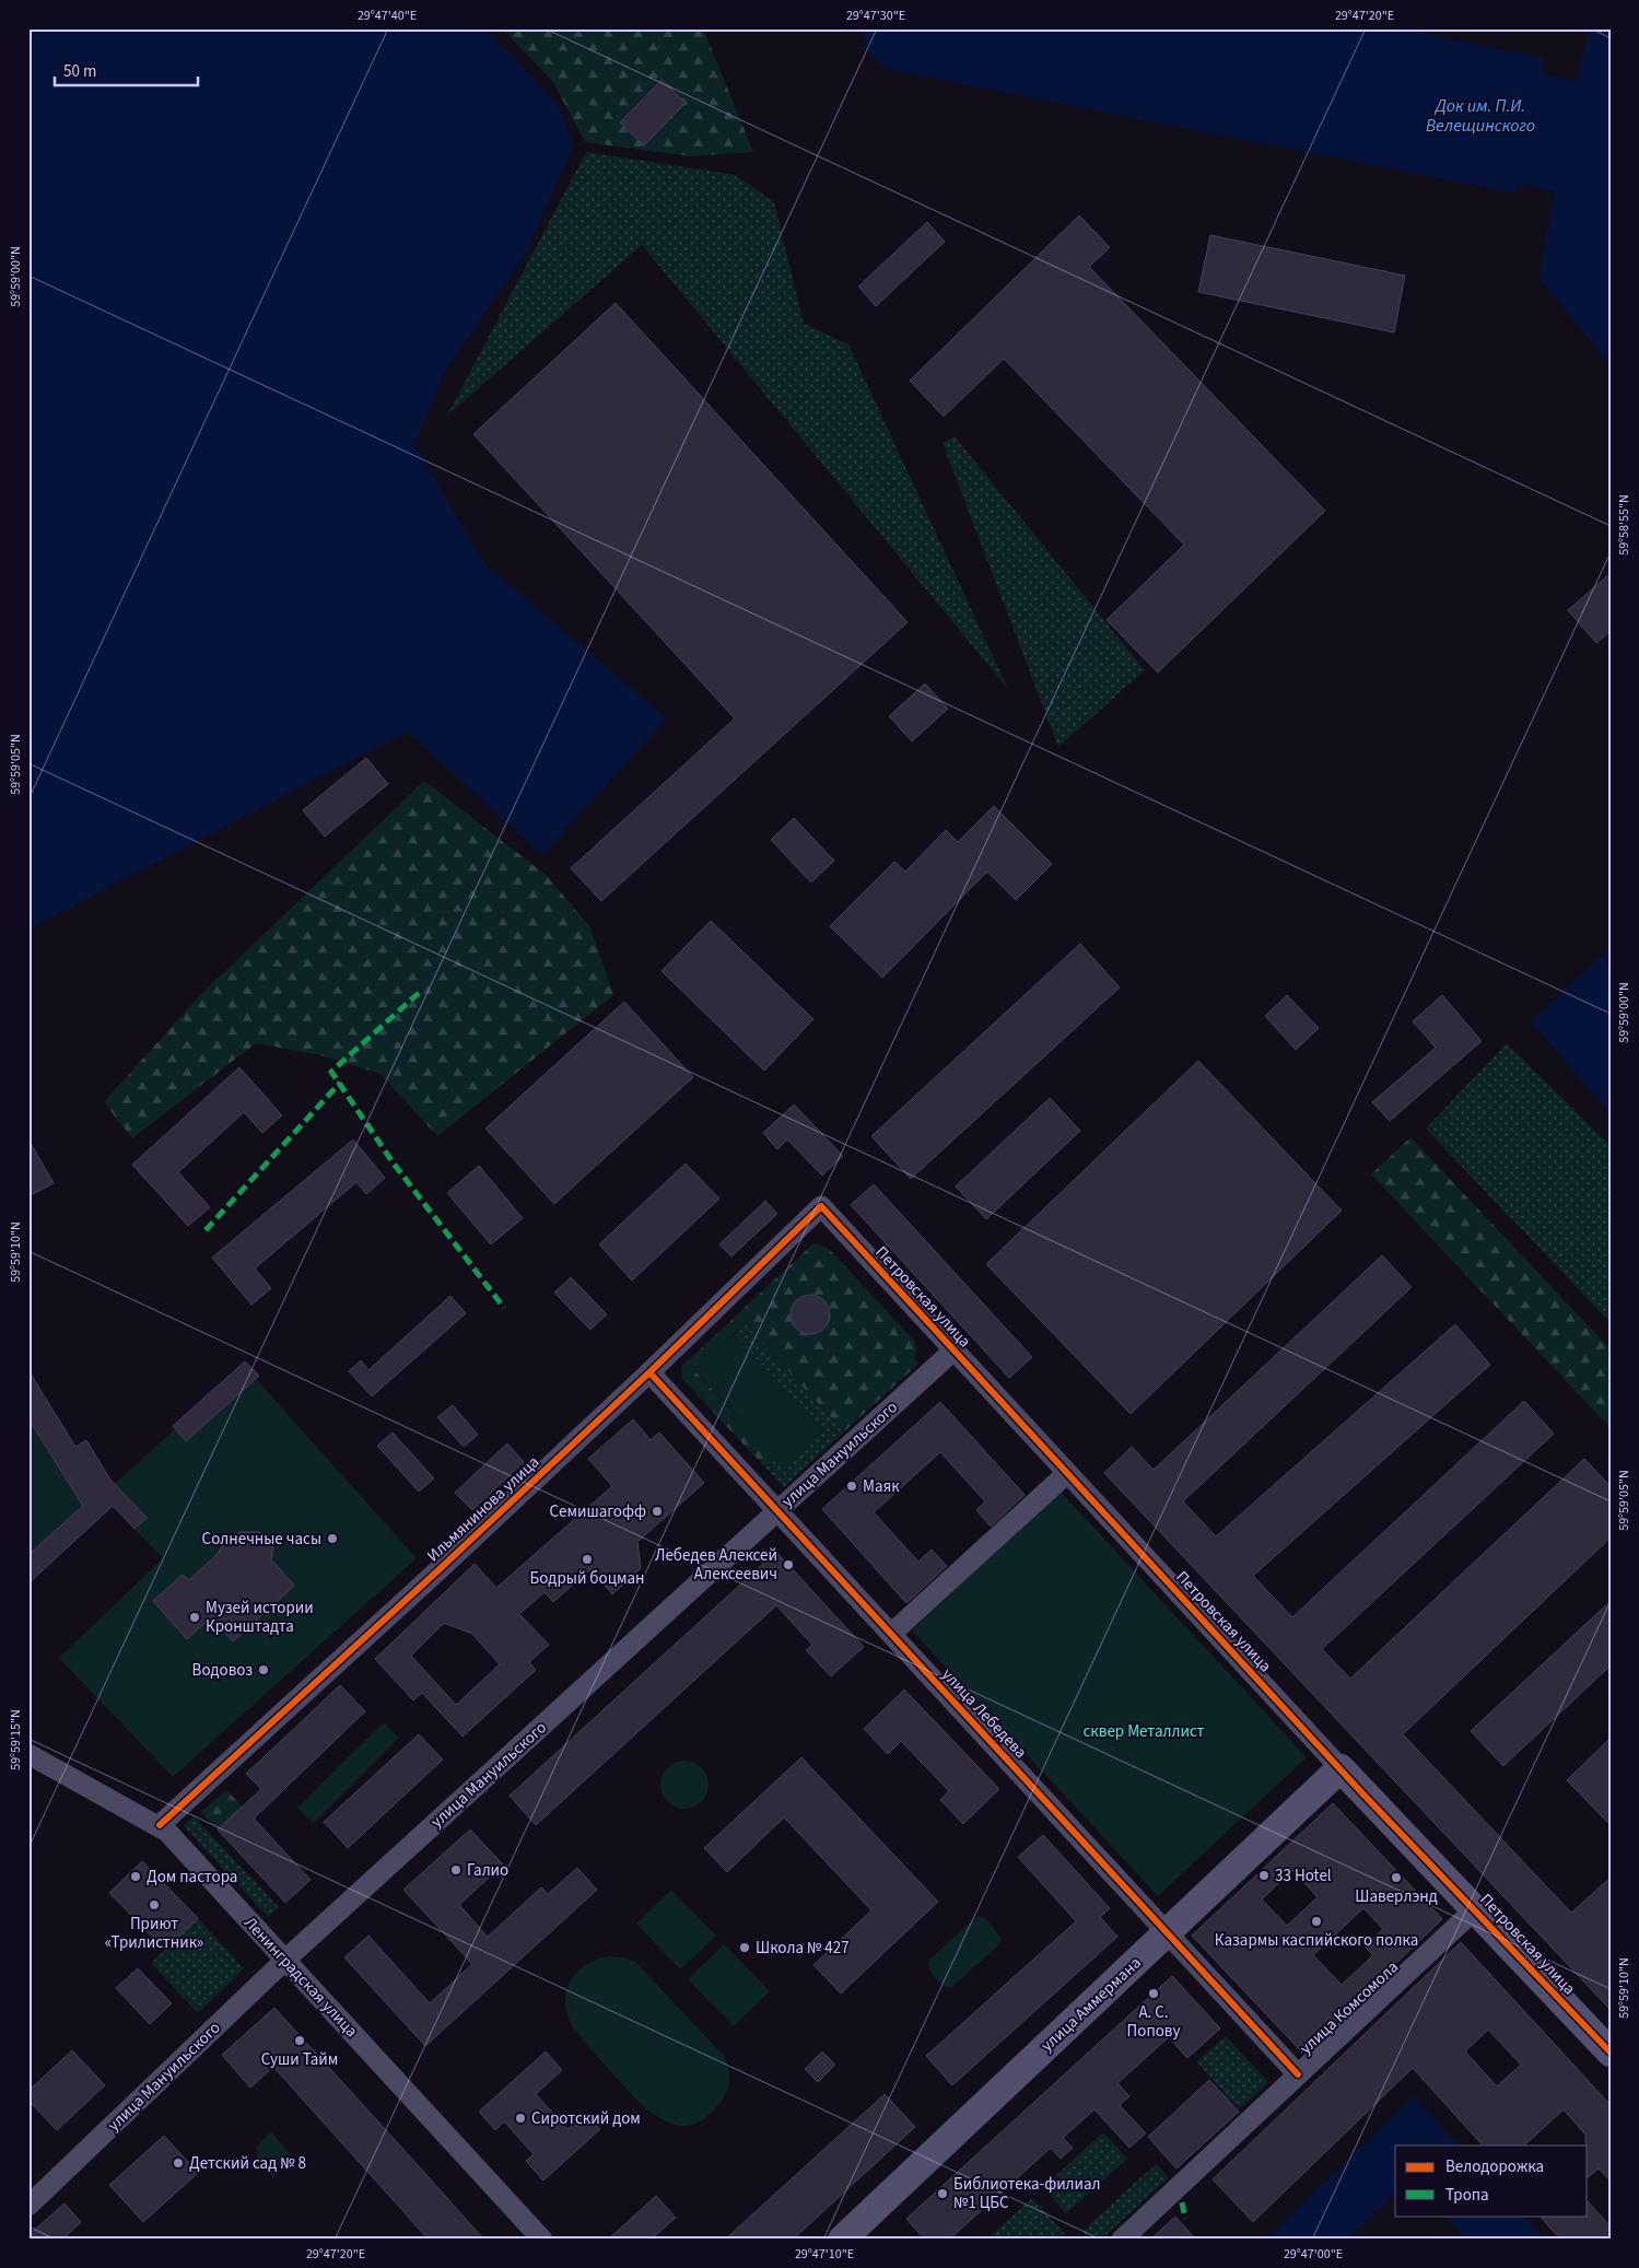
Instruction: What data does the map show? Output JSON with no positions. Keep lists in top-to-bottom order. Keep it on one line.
{"streets":{"street":["Петровская улица","улица Мануильского","Ильмянинова улица","улица Лебедева","Ленинградская улица","улица Аммермана","улица Комсомола"]},"crossings":[["Петровская улица","улица Мануильского"],["Петровская улица","Ильмянинова улица"],["Петровская улица","улица Аммермана"],["Петровская улица","улица Комсомола"],["улица Мануильского","улица Лебедева"],["улица Мануильского","Ленинградская улица"],["Ильмянинова улица","улица Лебедева"],["Ильмянинова улица","Ленинградская улица"],["улица Лебедева","улица Аммермана"],["улица Лебедева","улица Комсомола"]],"water":["Док им. П.И. Велещинского"],"parks":["сквер Металлист"],"places":["Маяк","Семишагофф","Солнечные часы","Бодрый боцман","Лебедев Алексей Алексеевич","Музей истории Кронштадта","Водовоз","Галио","33 Hotel","Дом пастора","Шаверлэнд","Приют «Трилистник»","Казармы каспийского полка","Школа № 427","А. С. Попову","Суши Тайм","Сиротский дом","Детский сад № 8","Библиотека-филиал №1 ЦБС"],"legend":["Велодорожка","Тропа"],"scale_bar":"50 m","coordinates":["29°47'40\"E","29°47'30\"E","29°47'20\"E","59°59'00\"N","59°58'55\"N","59°59'05\"N","59°59'10\"N","59°59'15\"N","29°47'10\"E","29°47'00\"E"]}
